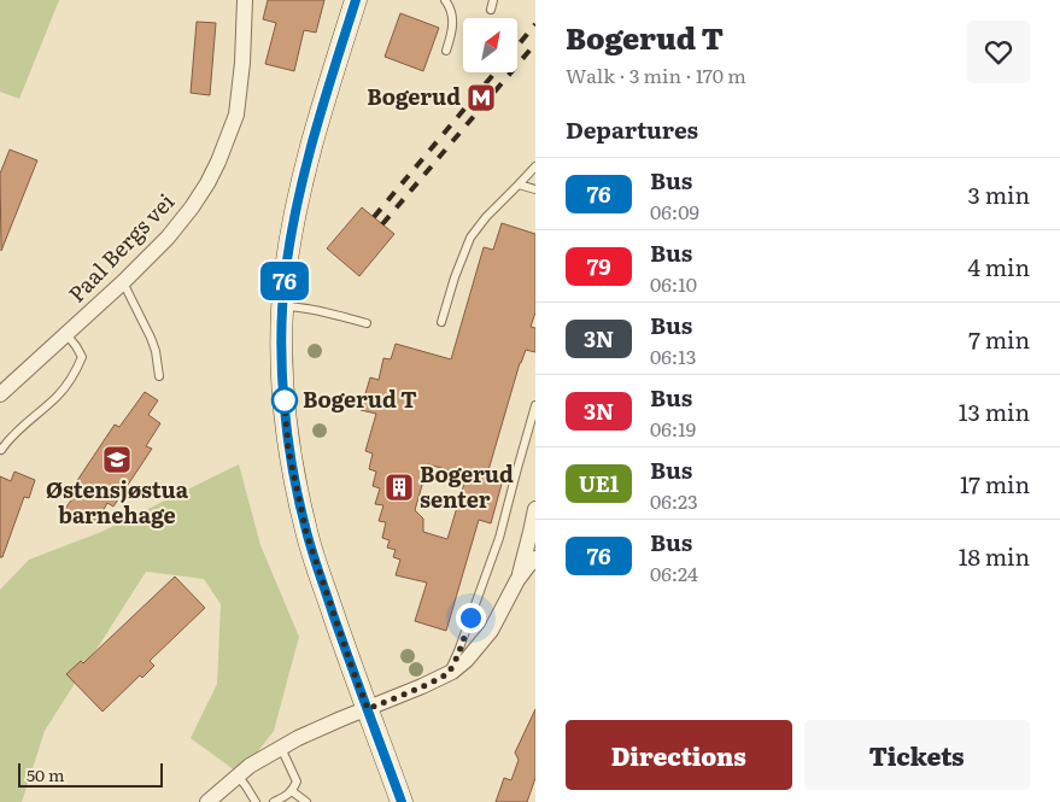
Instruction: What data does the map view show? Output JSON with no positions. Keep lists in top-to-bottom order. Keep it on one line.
{"streets":{"street":["Paal Bergs vei"]},"places":{"metro station":["Bogerud"],"other":["Bogerud T"],"school or university":["Østensjøstua barnehage"],"building":["Bogerud senter"]},"lines":["bus line 76"],"scale_bar":"50 m","north":"top right","page":{"on_map":"76","heading":[["Bogerud T","Walk · 3 min · 170 m"],"Departures"],"list":[{"mark":"76","name":"Bus","note":"06:09","value":"3 min"},{"mark":"79","name":"Bus","note":"06:10","value":"4 min"},{"mark":"3N","name":"Bus","note":"06:13","value":"7 min"},{"mark":"3N","name":"Bus","note":"06:19","value":"13 min"},{"mark":"UE1","name":"Bus","note":"06:23","value":"17 min"},{"mark":"76","name":"Bus","note":"06:24","value":"18 min"}],"buttons":["Directions","Tickets"],"scale":"50 m"}}
